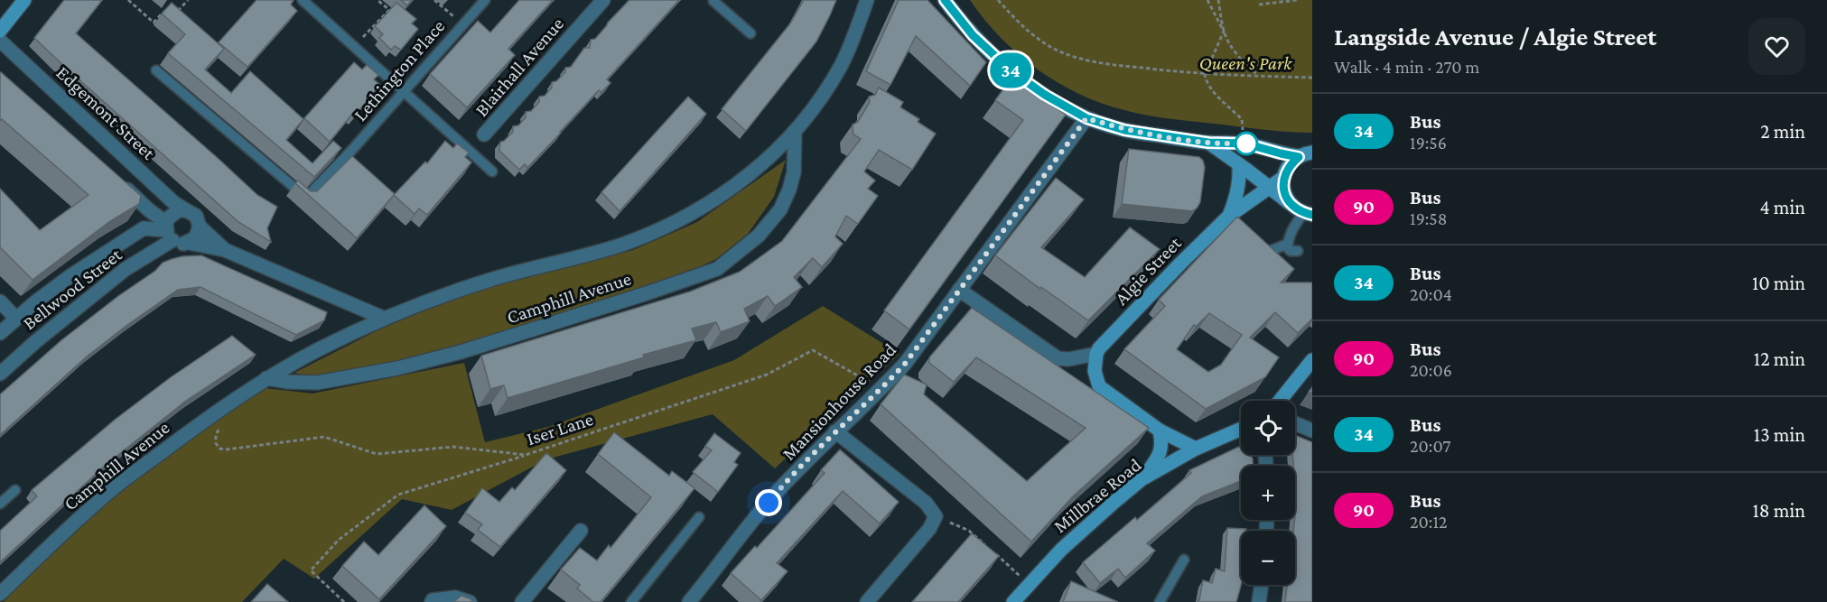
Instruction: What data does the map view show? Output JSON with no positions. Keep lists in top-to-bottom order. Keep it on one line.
{"streets":{"street":["Blairhall Avenue","Edgemont Street","Algie Street","Bellwood Street","Camphill Avenue","Mansionhouse Road","Millbrae Road"],"lane":["Lethington Place"],"path":["Iser Lane"]},"crossings":[["Edgemont Street","Bellwood Street"],["Mansionhouse Road","Iser Lane"]],"parks":["Queen's Park"],"lines":["bus line 34"],"page":{"on_map":"34","heading":["Langside Avenue / Algie Street","Walk · 4 min · 270 m"],"list":[{"mark":"34","name":"Bus","note":"19:56","value":"2 min"},{"mark":"90","name":"Bus","note":"19:58","value":"4 min"},{"mark":"34","name":"Bus","note":"20:04","value":"10 min"},{"mark":"90","name":"Bus","note":"20:06","value":"12 min"},{"mark":"34","name":"Bus","note":"20:07","value":"13 min"},{"mark":"90","name":"Bus","note":"20:12","value":"18 min"}],"map_buttons":["+","−"]}}
